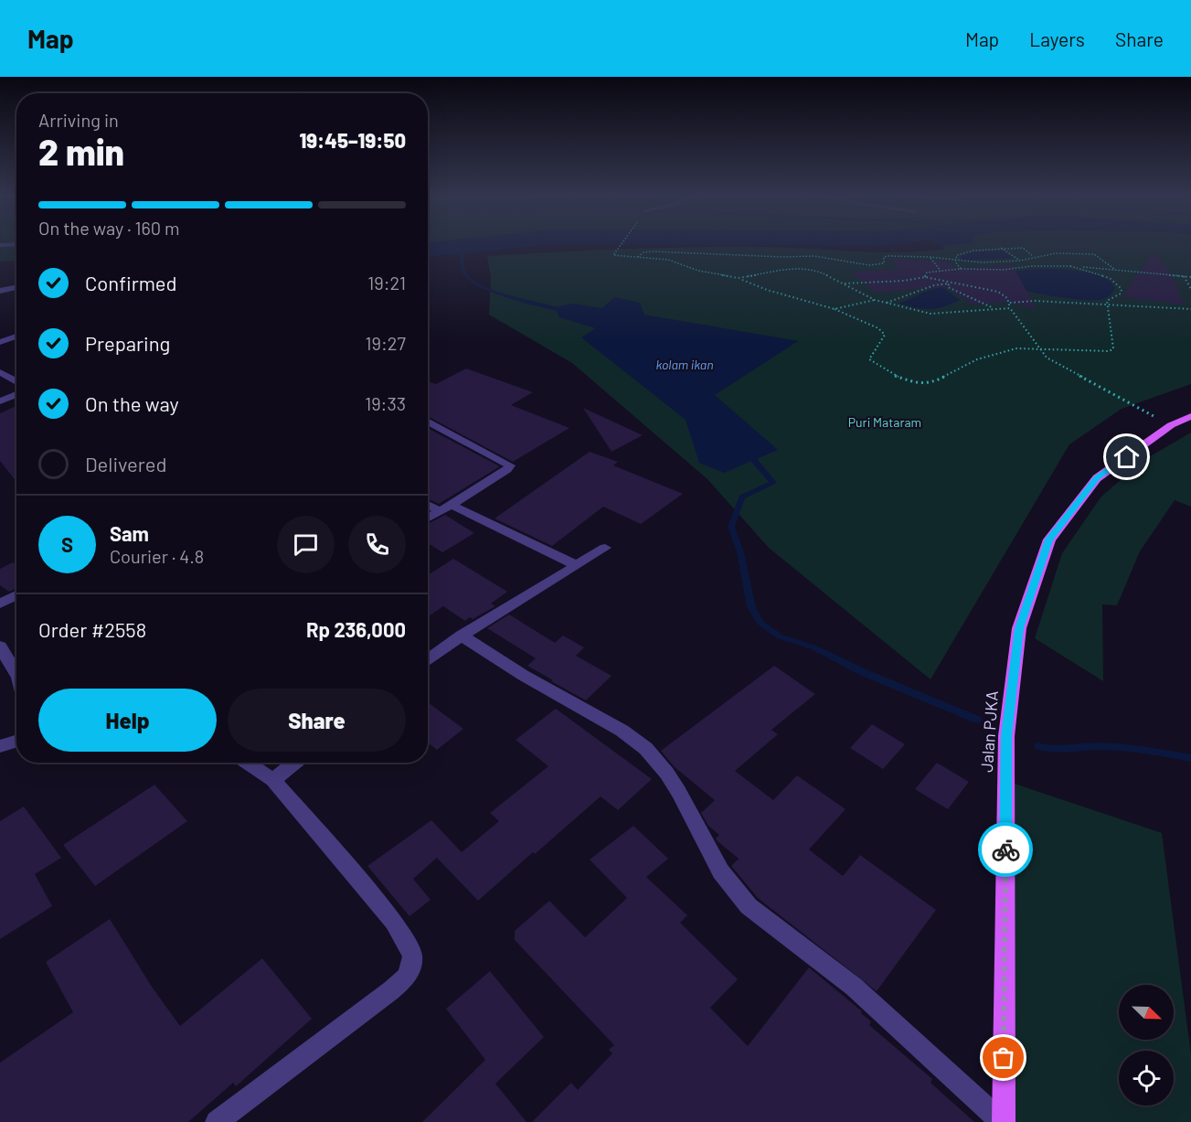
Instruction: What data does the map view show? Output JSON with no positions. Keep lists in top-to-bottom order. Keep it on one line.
{"streets":{"main road":["Jalan PJKA"]},"water":["kolam ikan"],"parks":["Puri Mataram"],"north":"bottom right","page":{"header":"Map","nav":["Map","Layers","Share"],"heading":["2 min","Arriving in","19:45–19:50"],"panel":["Sam","Courier · 4.8","Order #2558","Rp 236,000"],"bar":"On the way · 160 m","list":[["Confirmed","19:21"],["Preparing","19:27"],["On the way","19:33"],"Delivered"],"round":"S","buttons":["Help","Share"]}}
